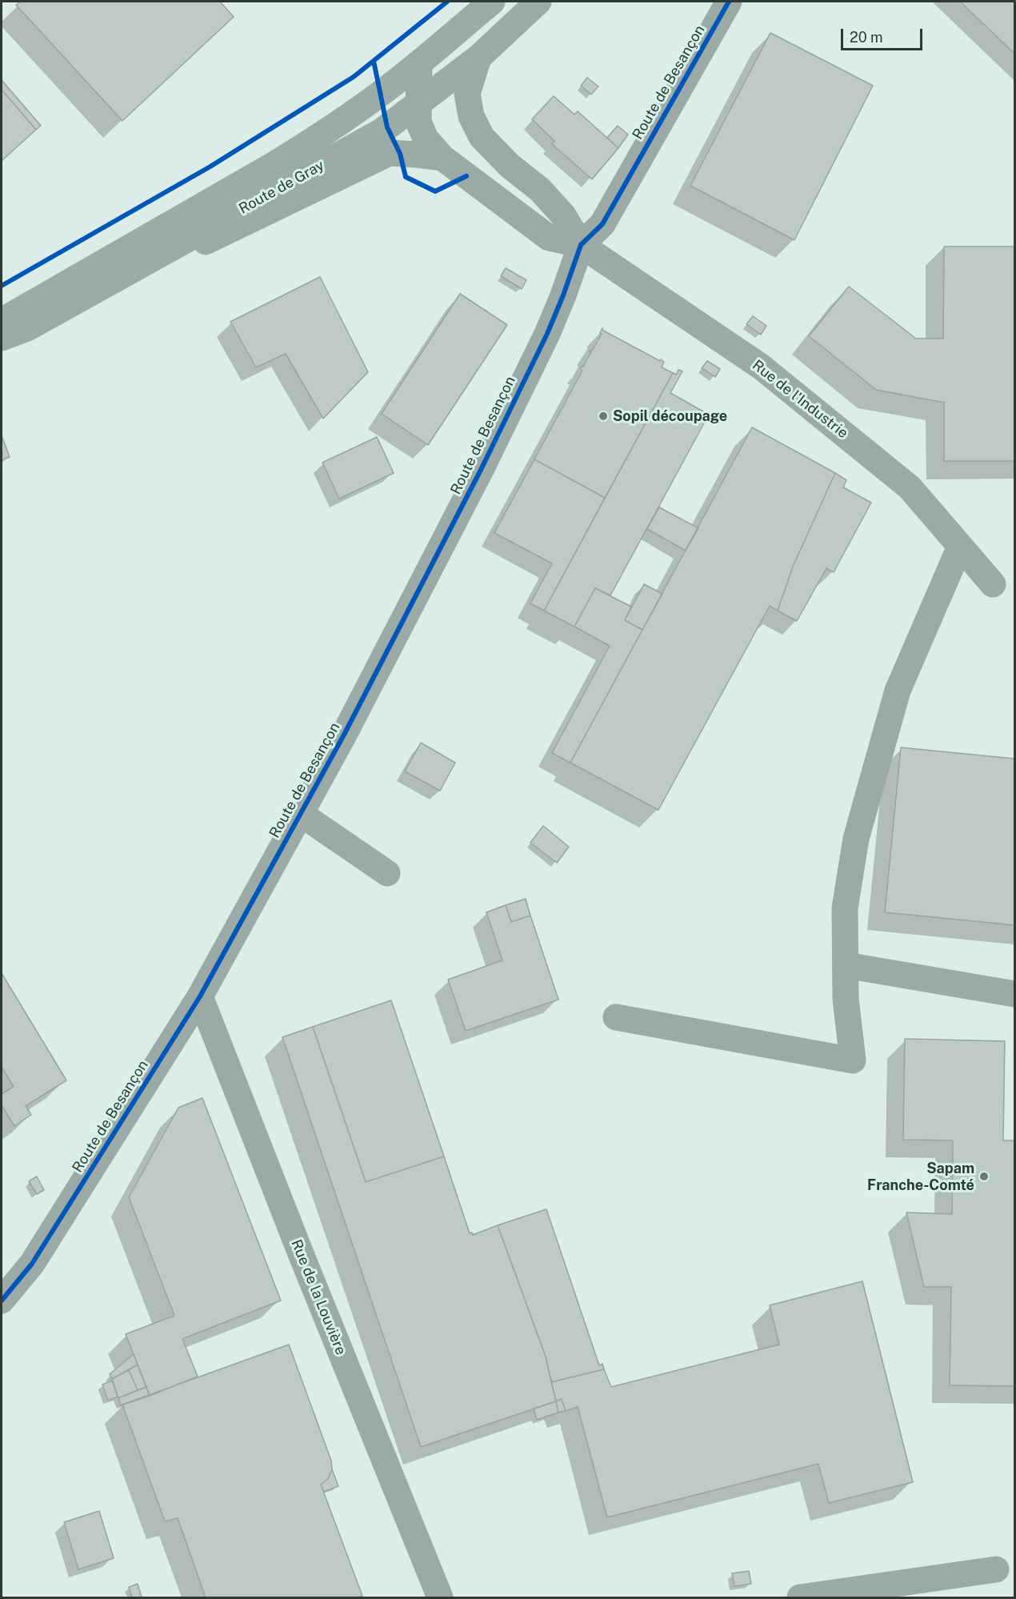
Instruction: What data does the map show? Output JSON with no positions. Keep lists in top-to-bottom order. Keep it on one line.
{"streets":{"main road":["Route de Gray"],"street":["Route de Besançon","Rue de l'Industrie","Rue de la Louvière"]},"crossings":[["Route de Besançon","Rue de l'Industrie"],["Route de Besançon","Rue de la Louvière"]],"places":["Sopil découpage","Sapam Franche-Comté"],"scale_bar":"20 m"}
